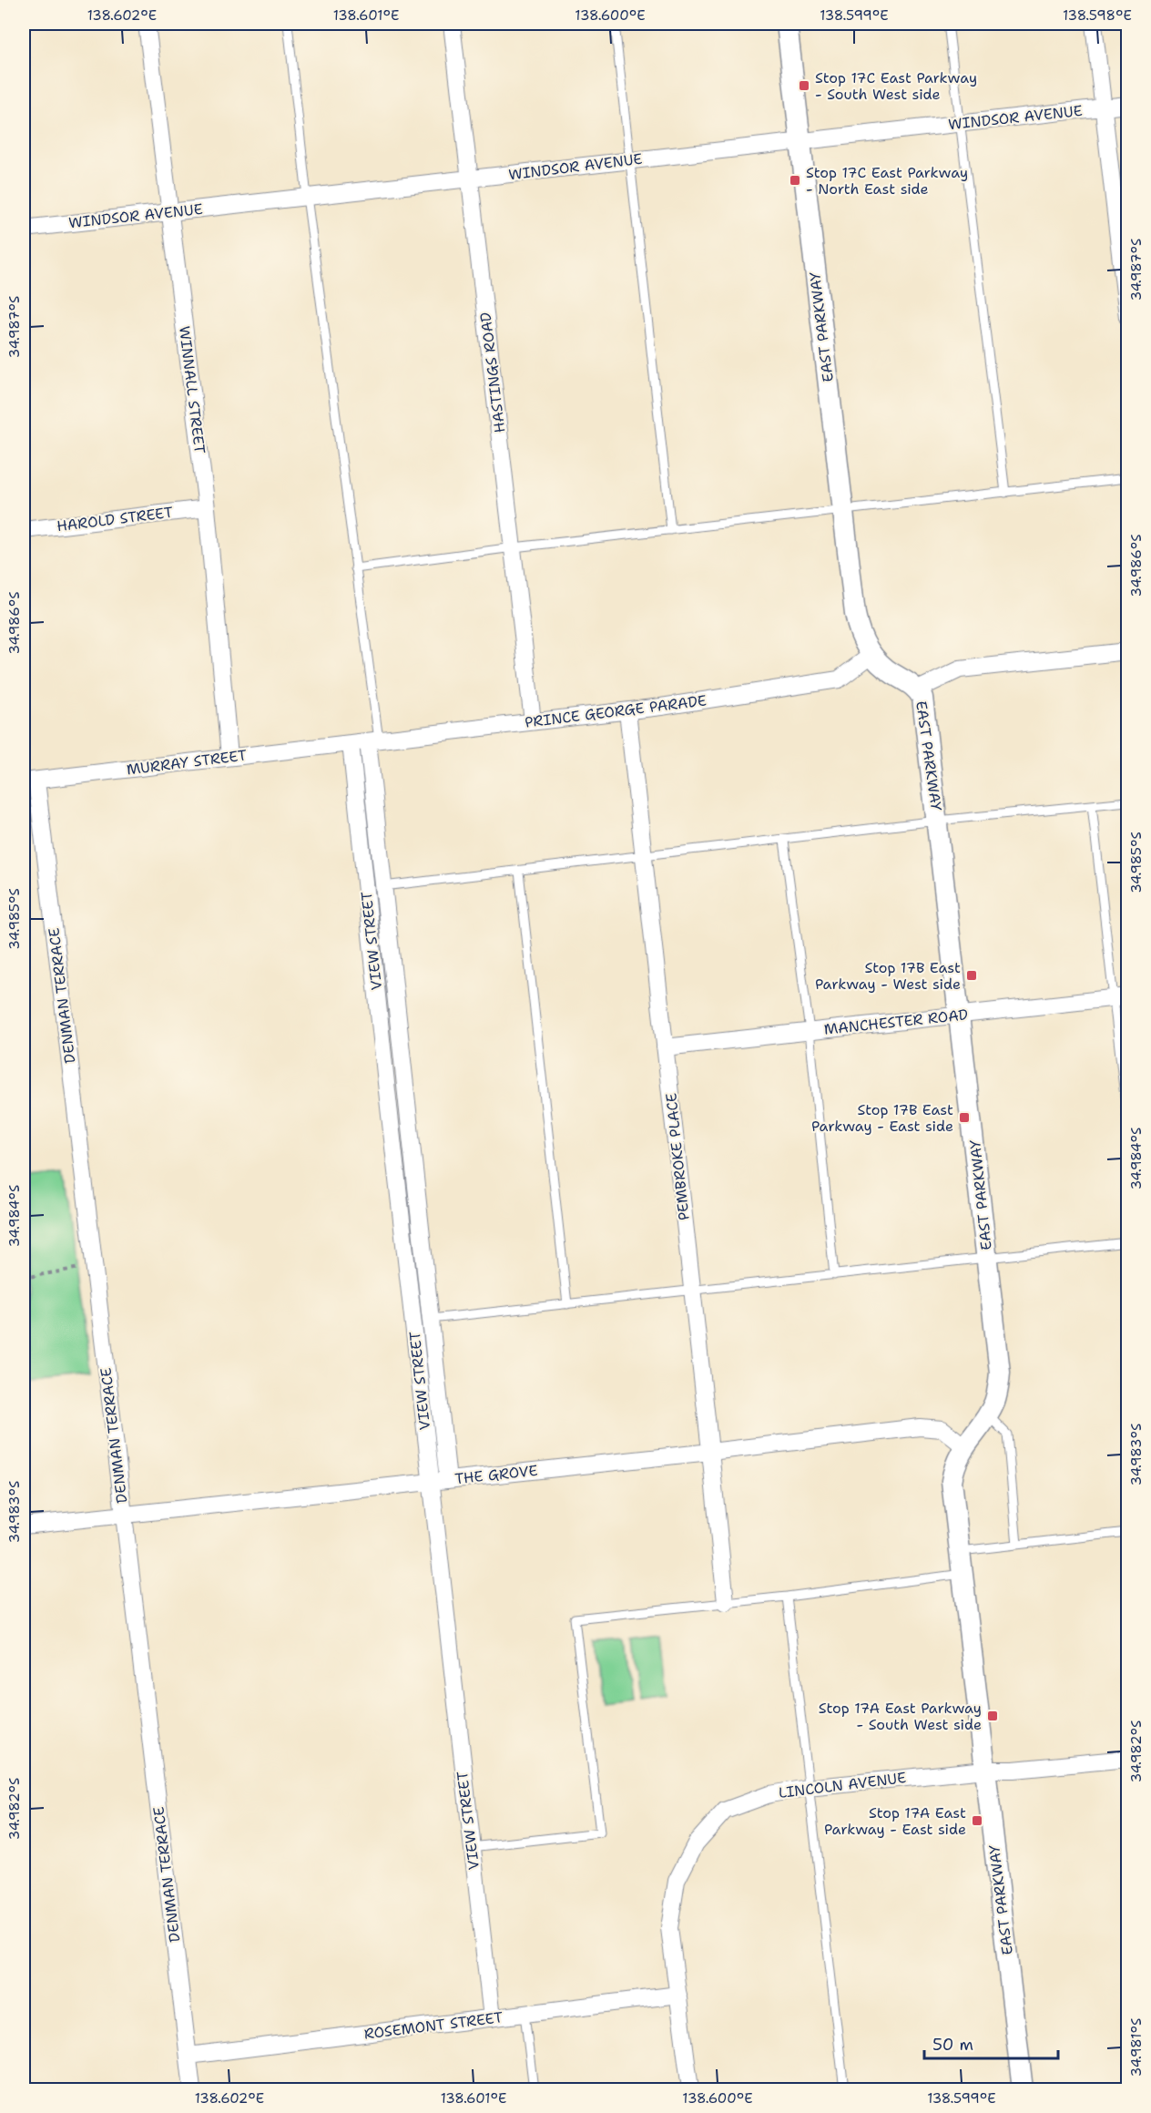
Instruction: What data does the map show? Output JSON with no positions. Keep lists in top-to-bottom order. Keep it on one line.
{"streets":{"street":["WINDSOR AVENUE","EAST PARKWAY","HASTINGS ROAD","WINNALL STREET","HAROLD STREET","PRINCE GEORGE PARADE","MURRAY STREET","VIEW STREET","DENMAN TERRACE","MANCHESTER ROAD","PEMBROKE PLACE","THE GROVE","LINCOLN AVENUE","ROSEMONT STREET"]},"crossings":[["WINDSOR AVENUE","EAST PARKWAY"],["WINDSOR AVENUE","HASTINGS ROAD"],["WINDSOR AVENUE","WINNALL STREET"],["EAST PARKWAY","PRINCE GEORGE PARADE"],["EAST PARKWAY","MANCHESTER ROAD"],["EAST PARKWAY","THE GROVE"],["EAST PARKWAY","LINCOLN AVENUE"],["HASTINGS ROAD","PRINCE GEORGE PARADE"],["WINNALL STREET","HAROLD STREET"],["WINNALL STREET","MURRAY STREET"],["PRINCE GEORGE PARADE","MURRAY STREET"],["PRINCE GEORGE PARADE","VIEW STREET"],["PRINCE GEORGE PARADE","PEMBROKE PLACE"],["MURRAY STREET","VIEW STREET"],["MURRAY STREET","DENMAN TERRACE"],["VIEW STREET","THE GROVE"],["VIEW STREET","ROSEMONT STREET"],["DENMAN TERRACE","THE GROVE"],["DENMAN TERRACE","ROSEMONT STREET"],["MANCHESTER ROAD","PEMBROKE PLACE"],["PEMBROKE PLACE","THE GROVE"],["LINCOLN AVENUE","ROSEMONT STREET"]],"places":{"transit":["Stop 17C East Parkway - South West side","Stop 17C East Parkway - North East side","Stop 17B East Parkway - West side","Stop 17B East Parkway - East side","Stop 17A East Parkway - South West side","Stop 17A East Parkway - East side"]},"scale_bar":"50 m","coordinates":["138.602°E","138.601°E","138.600°E","138.599°E","138.598°E","34.987°S","34.986°S","34.985°S","34.984°S","34.983°S","34.982°S","34.981°S"]}
